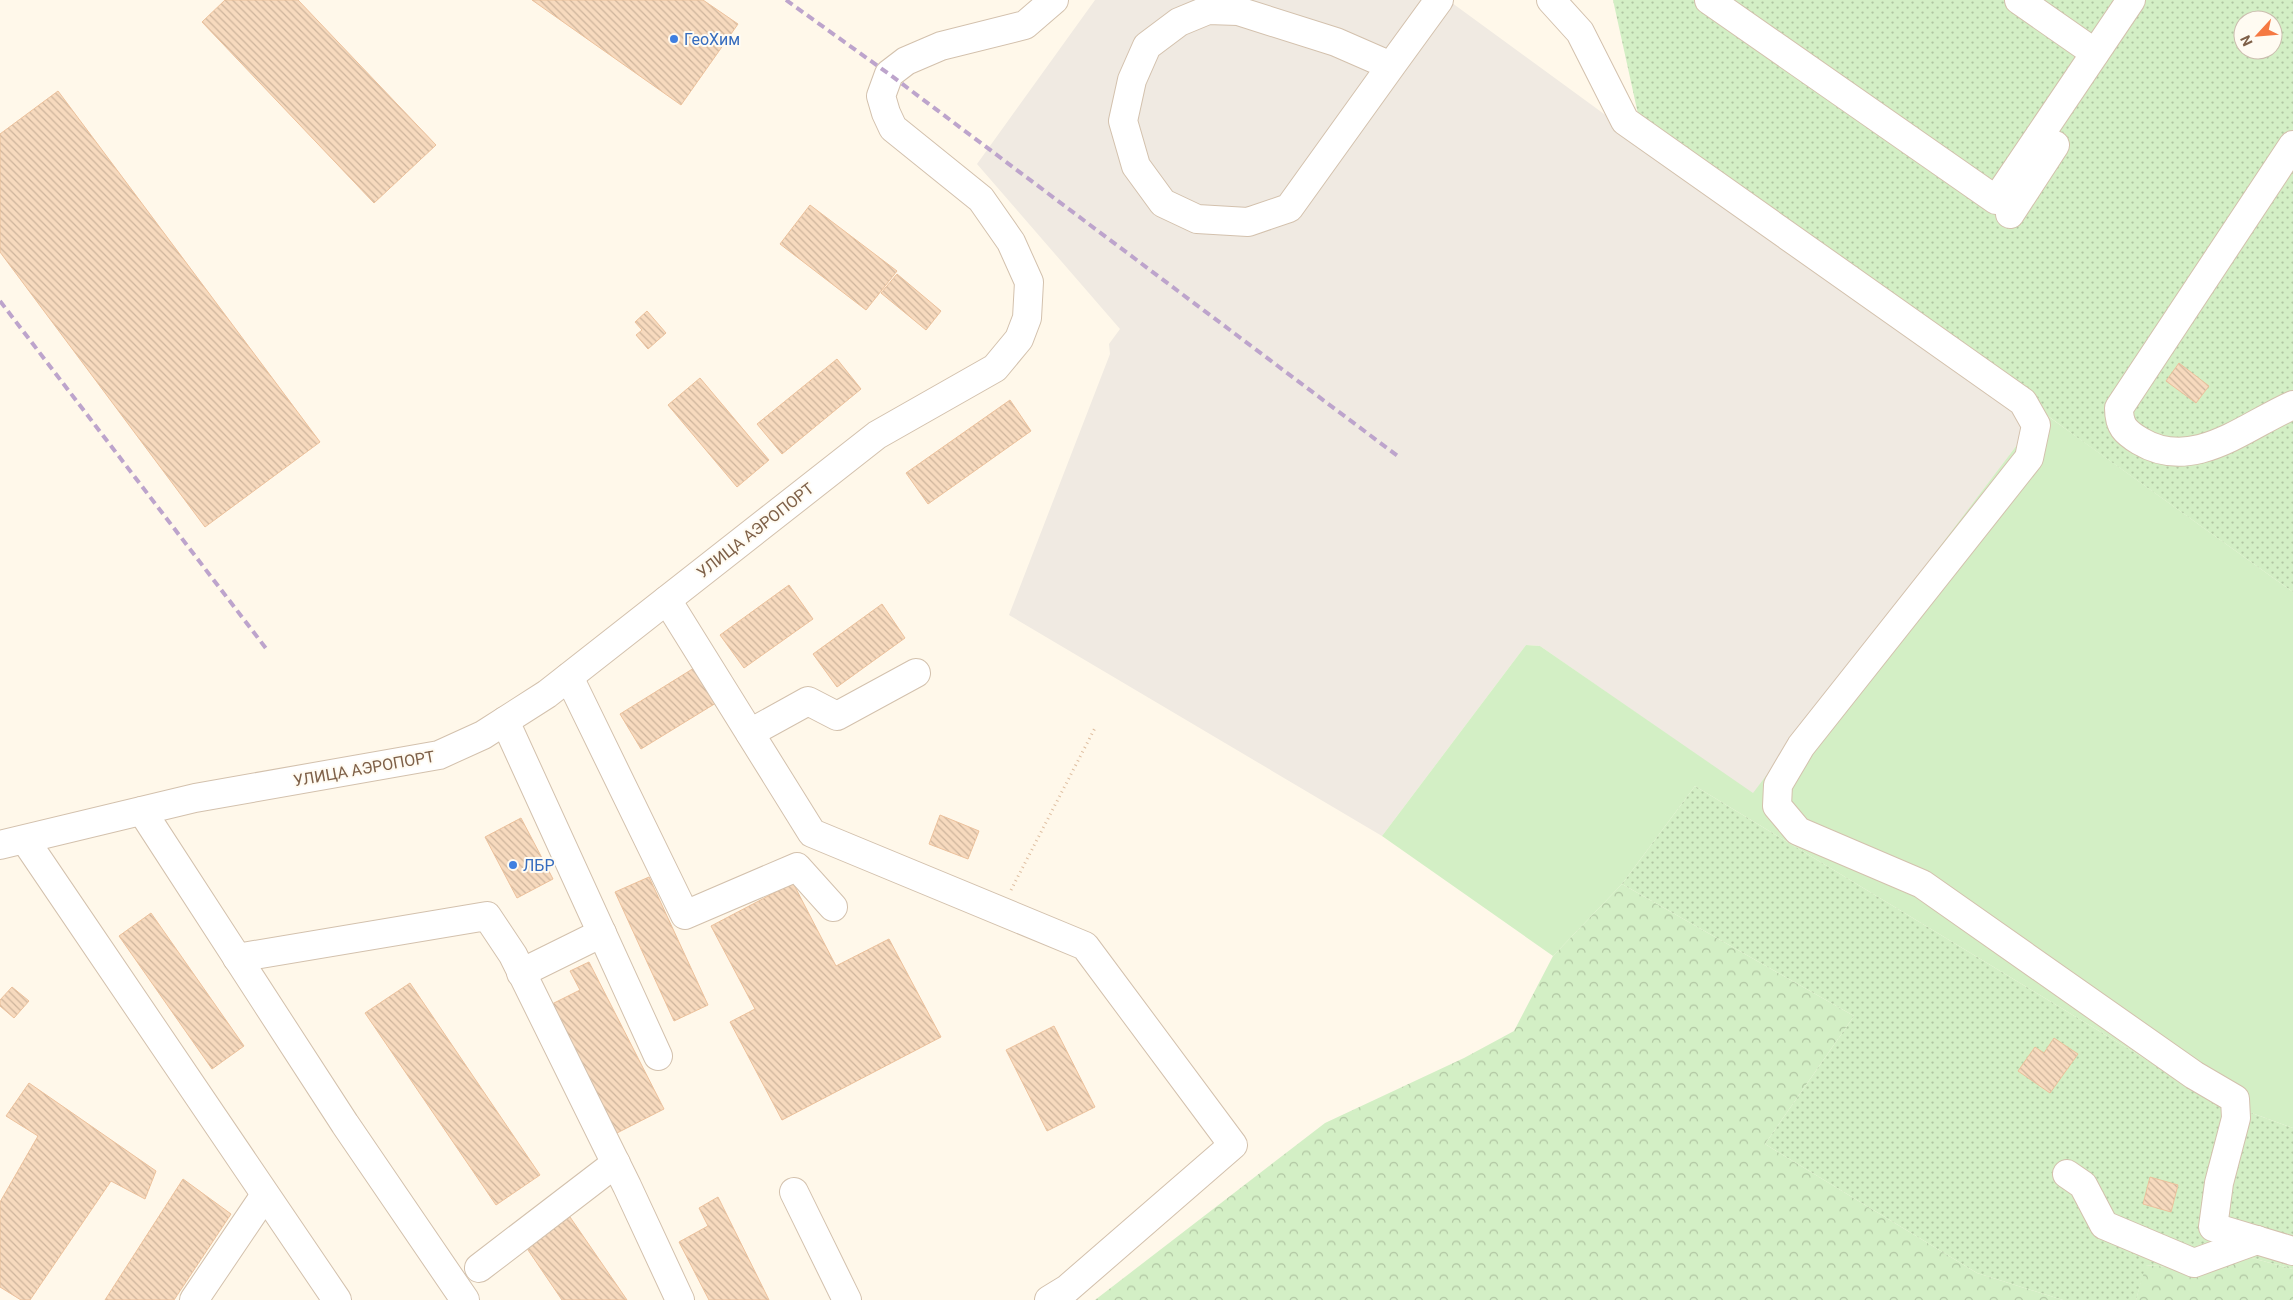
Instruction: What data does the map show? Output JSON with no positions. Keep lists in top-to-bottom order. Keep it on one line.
{"streets":{"street":["УЛИЦА АЭРОПОРТ"]},"places":["ГеоХим","ЛБР"],"north":"bottom left"}
